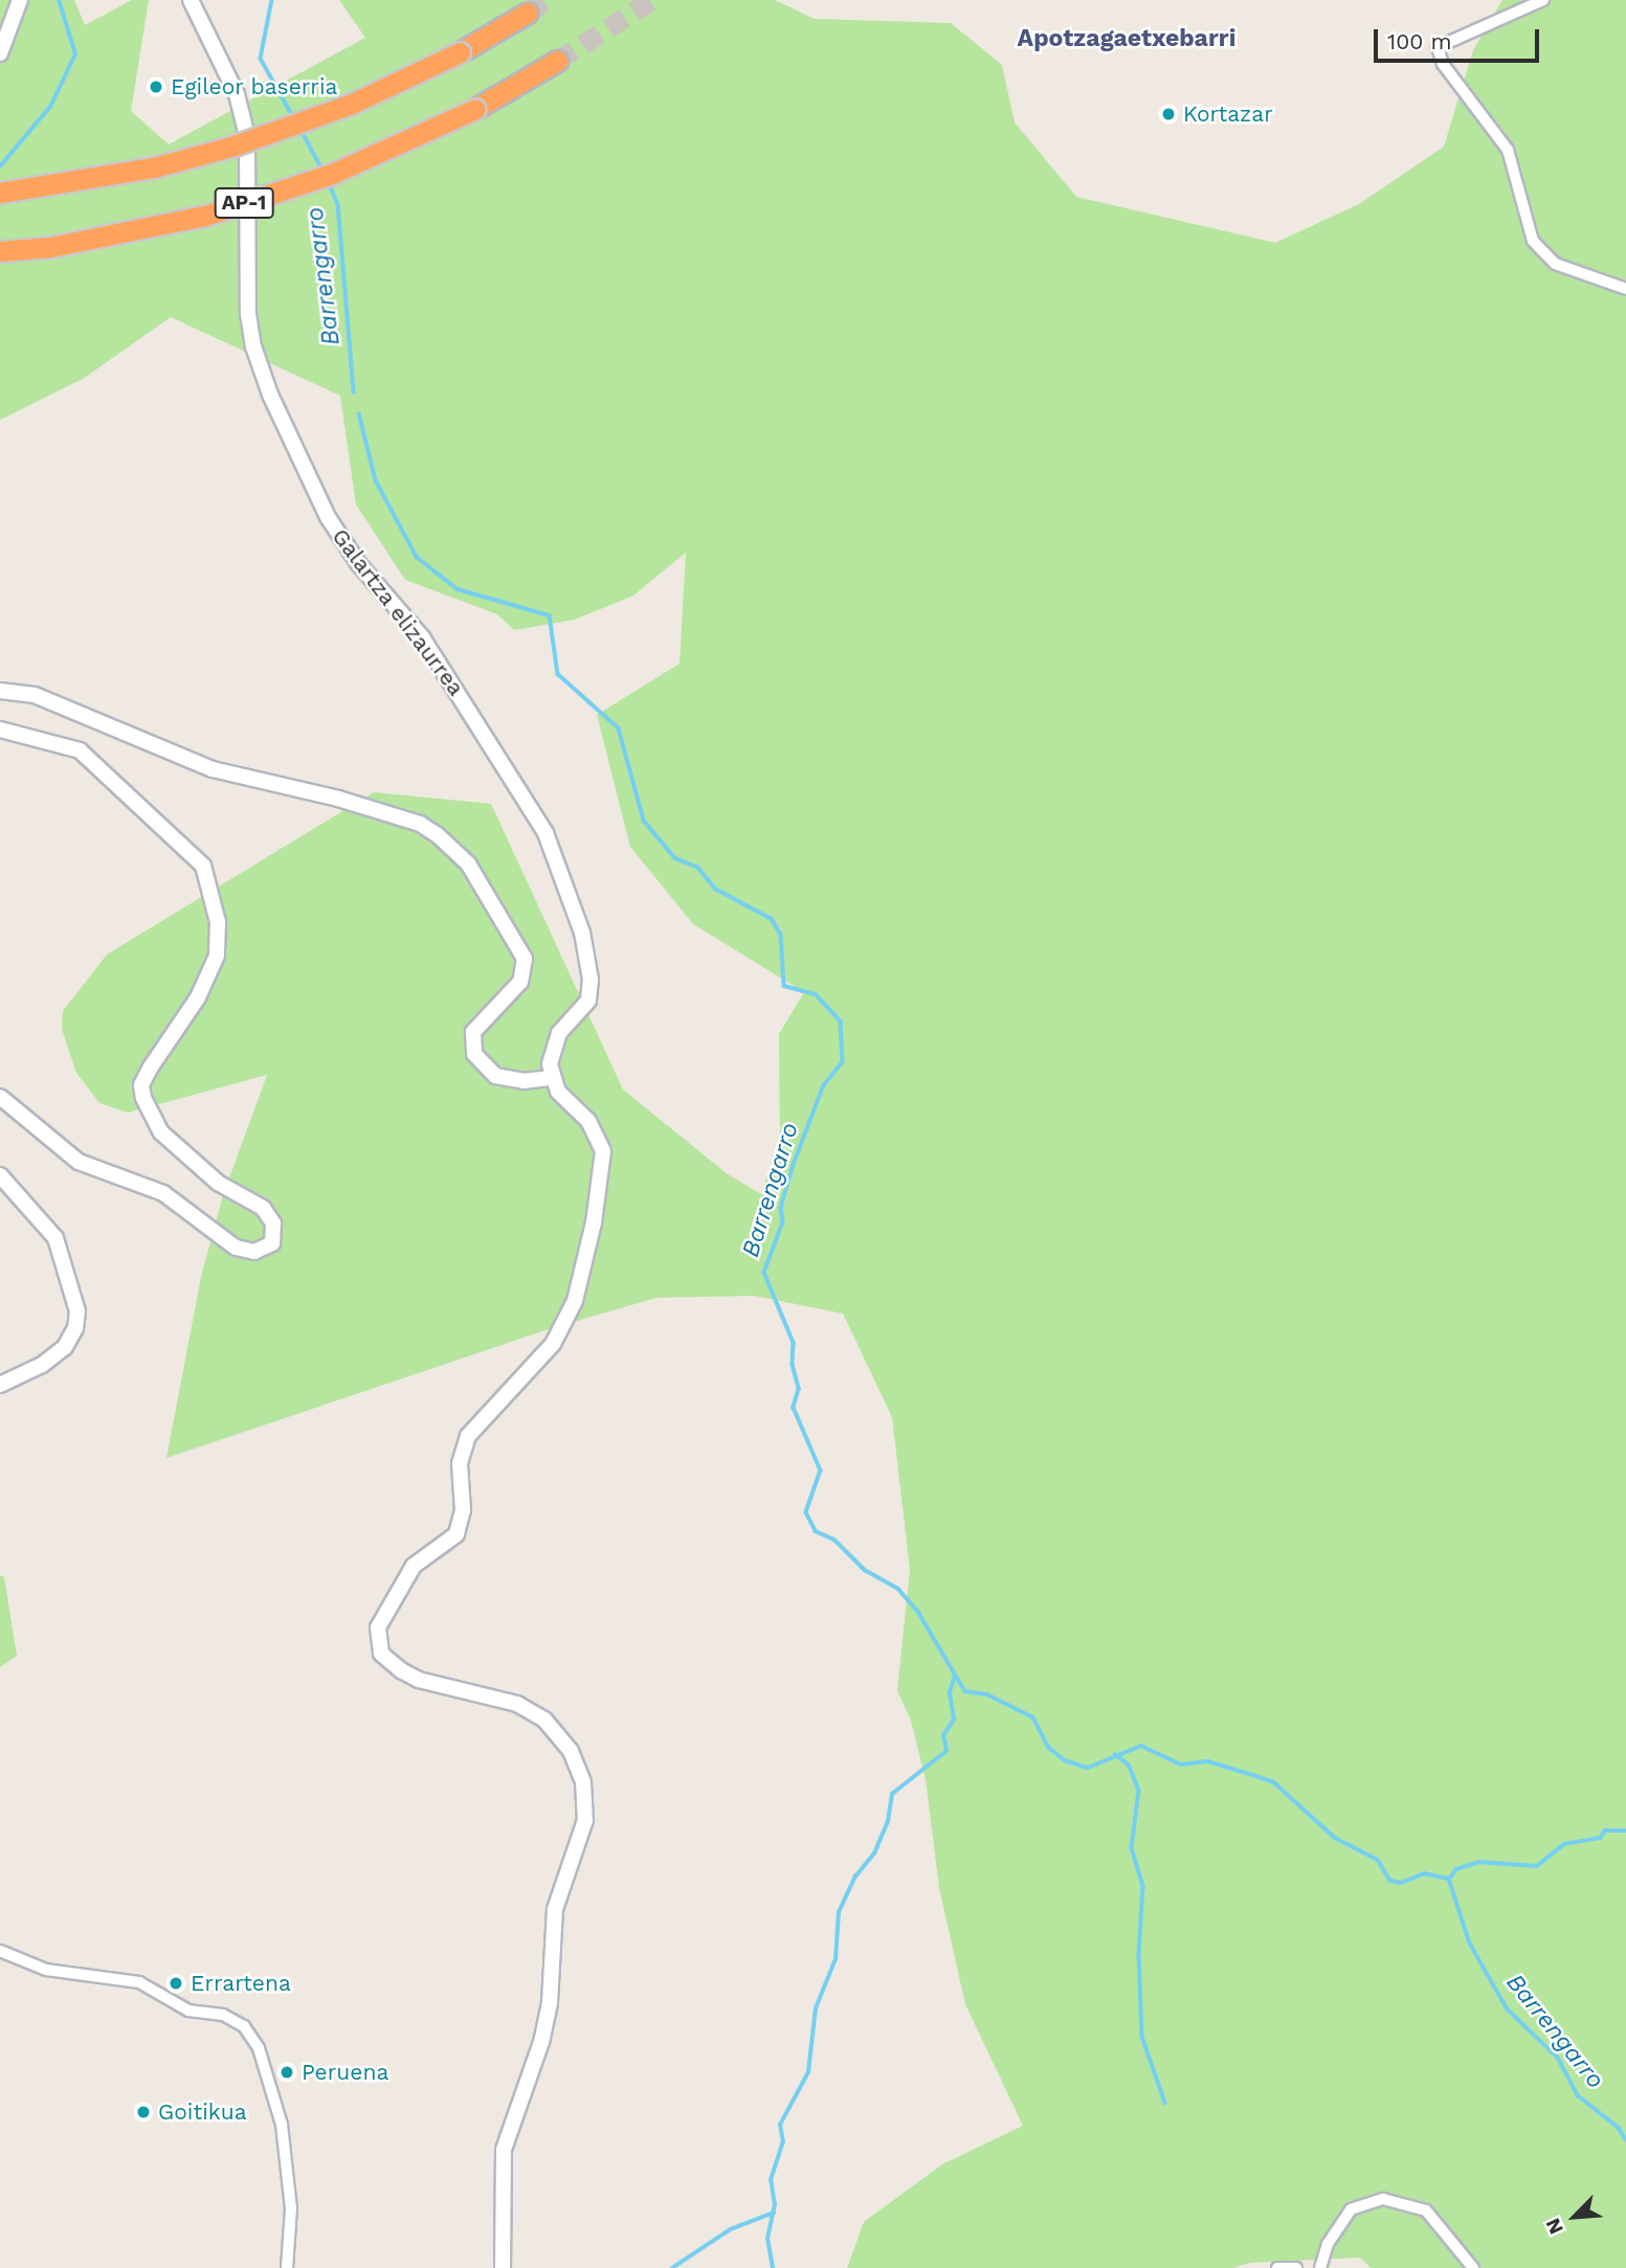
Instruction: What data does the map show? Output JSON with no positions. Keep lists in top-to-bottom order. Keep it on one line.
{"streets":{"highway":["AP-1"],"street":["Galartza elizaurrea"]},"districts":["Apotzagaetxebarri"],"water":["Barrengarro"],"places":["Egileor baserria","Kortazar","Errartena","Peruena","Goitikua"],"scale_bar":"100 m","north":"bottom left"}
